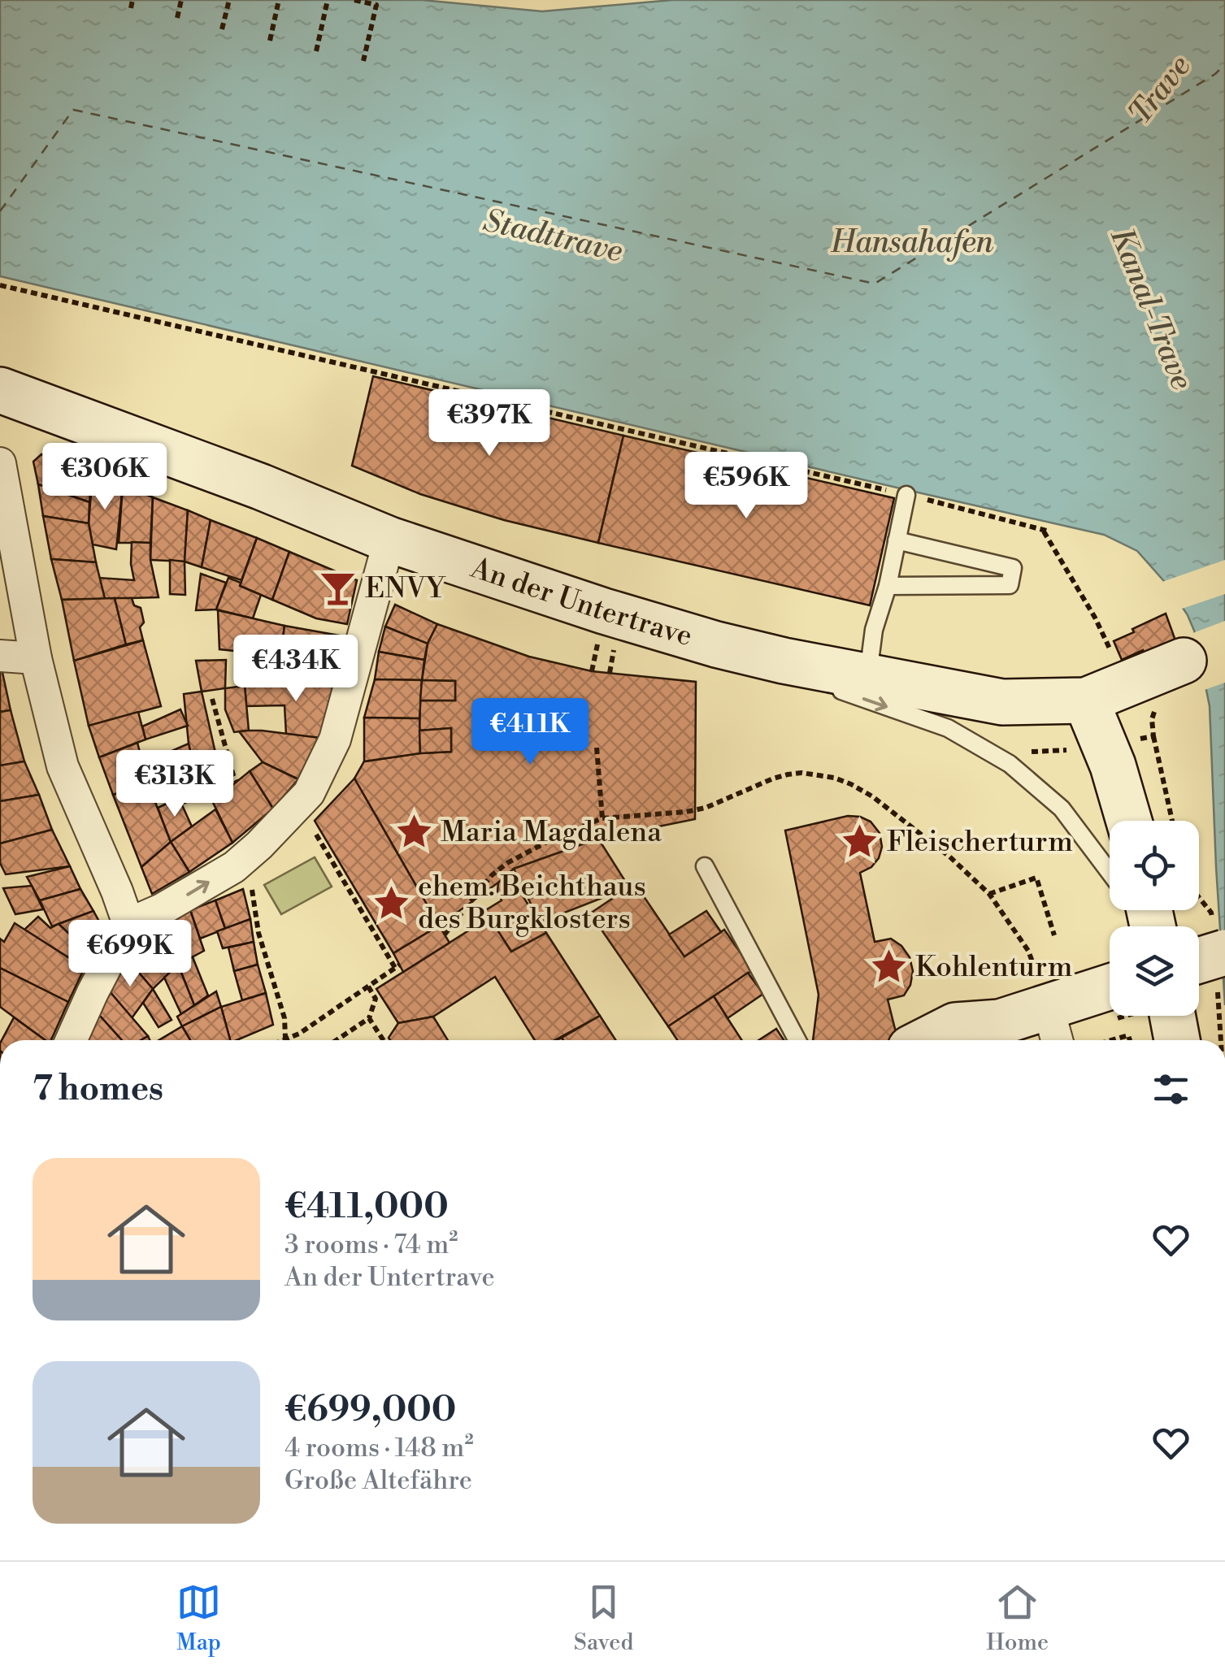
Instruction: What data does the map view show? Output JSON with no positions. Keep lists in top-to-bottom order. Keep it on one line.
{"streets":{"main road":["An der Untertrave"]},"water":["Trave","Stadttrave","Hansahafen","Kanal-Trave"],"places":{"bar":["ENVY"],"place":["Maria Magdalena","Fleischerturm","ehem. Beichthaus des Burgklosters","Kohlenturm"]},"page":{"price":["€397K","€306K","€596K","€434K","€411K","€313K","€699K"],"heading":"7 homes","list":[{"name":"€411,000","note":"3 rooms · 74 m² · An der Untertrave"},{"name":"€699,000","note":"4 rooms · 148 m² · Große Altefähre"}],"tabs":["Map","Saved","Home"]}}
